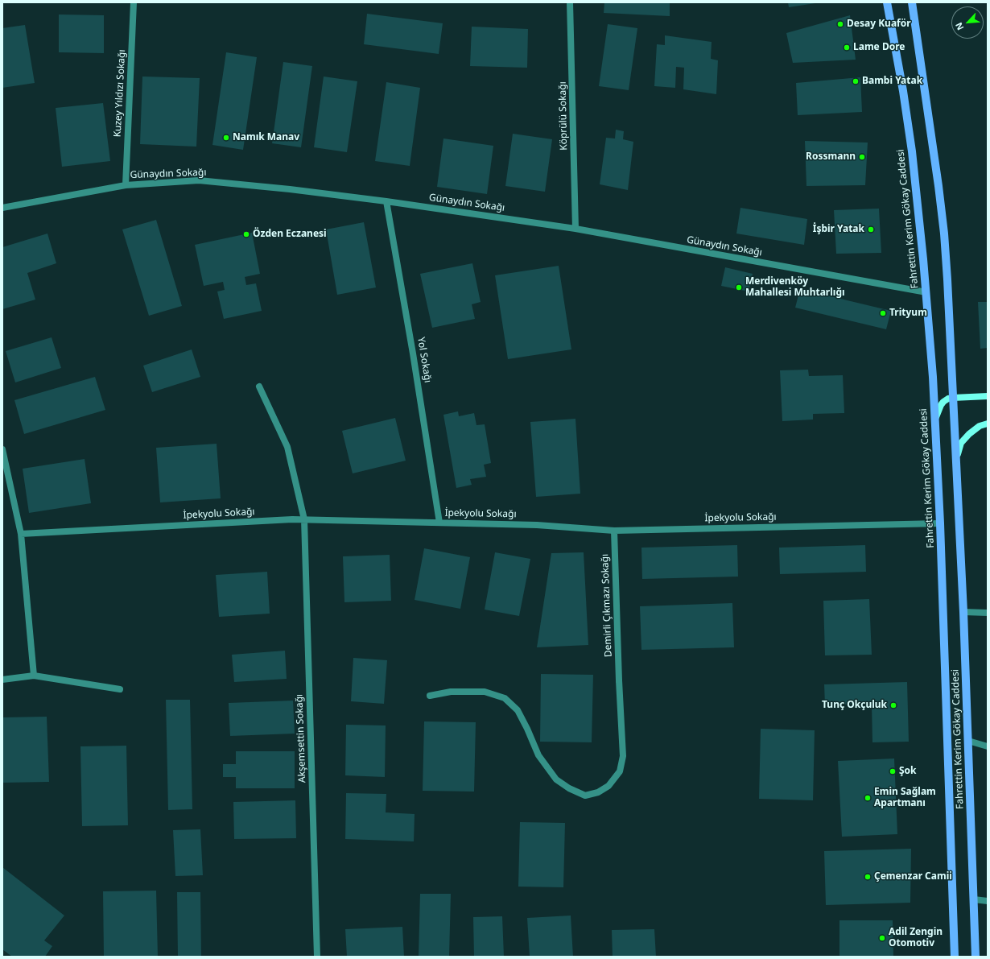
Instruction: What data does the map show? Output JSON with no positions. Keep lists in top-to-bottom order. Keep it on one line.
{"streets":{"main road":["Fahrettin Kerim Gökay Caddesi"],"street":["Kuzey Yıldızı Sokağı","Köprülü Sokağı","Günaydın Sokağı","Yol Sokağı","İpekyolu Sokağı","Demirli Çıkmazı Sokağı","Akşemsettin Sokağı"]},"crossings":[["Kuzey Yıldızı Sokağı","Günaydın Sokağı"],["Köprülü Sokağı","Günaydın Sokağı"],["Günaydın Sokağı","Fahrettin Kerim Gökay Caddesi"],["Günaydın Sokağı","Yol Sokağı"],["Fahrettin Kerim Gökay Caddesi","İpekyolu Sokağı"],["Yol Sokağı","İpekyolu Sokağı"],["İpekyolu Sokağı","Demirli Çıkmazı Sokağı"],["İpekyolu Sokağı","Akşemsettin Sokağı"]],"places":["Desay Kuaför","Lame Dore","Bambi Yatak","Namık Manav","Rossmann","İşbir Yatak","Özden Eczanesi","Merdivenköy Mahallesi Muhtarlığı","Trityum","Tunç Okçuluk","Şok","Emin Sağlam Apartmanı","Çemenzar Camii","Adil Zengin Otomotiv"],"north":"bottom left"}
